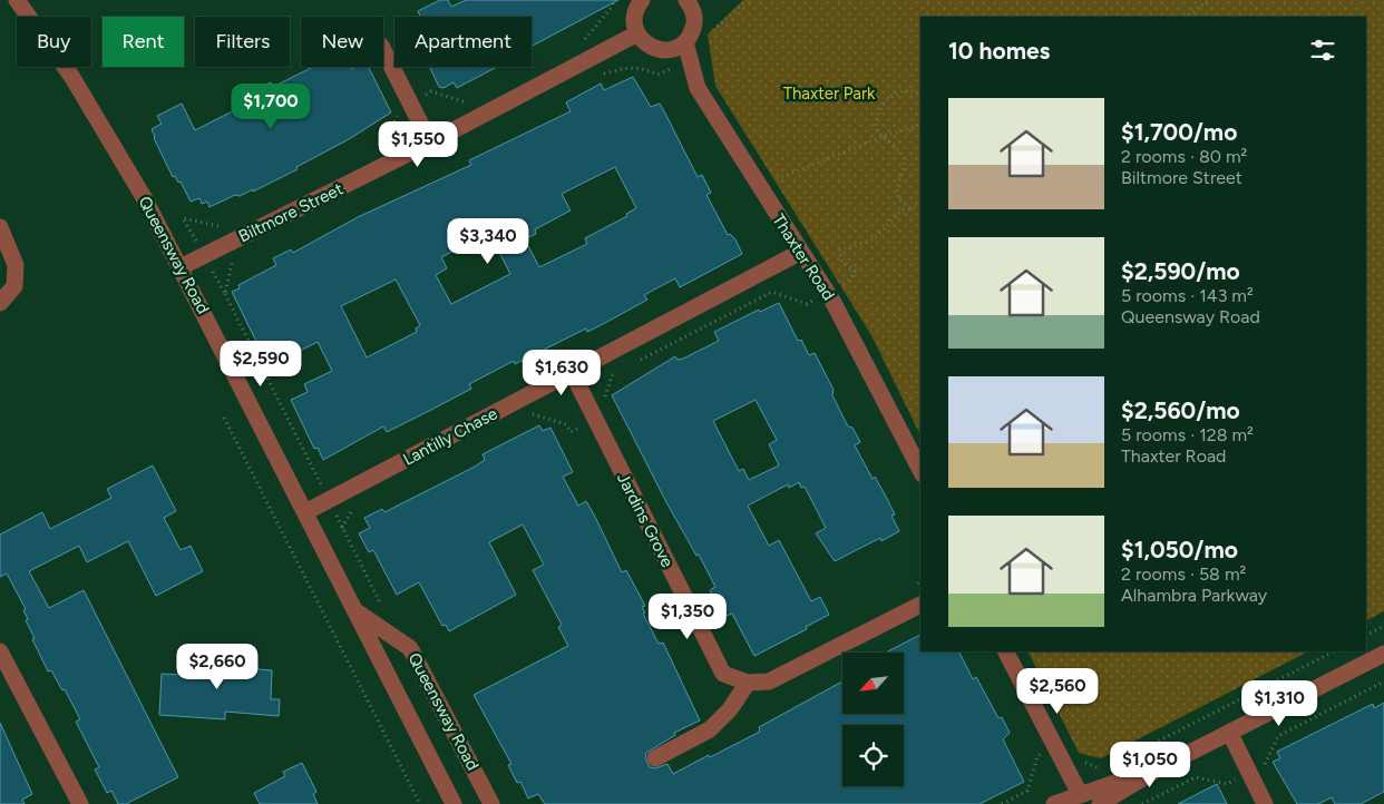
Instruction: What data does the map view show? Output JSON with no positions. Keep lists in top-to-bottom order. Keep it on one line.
{"streets":{"street":["Biltmore Street","Queensway Road","Thaxter Road","Lantilly Chase","Jardins Grove"]},"crossings":[["Biltmore Street","Queensway Road"],["Queensway Road","Lantilly Chase"],["Thaxter Road","Lantilly Chase"],["Lantilly Chase","Jardins Grove"]],"parks":["Thaxter Park"],"north":"bottom left","page":{"chip":["Buy","Rent","Filters","New","Apartment"],"heading":"10 homes","price":["$1,700","$1,550","$3,340","$2,590","$1,630","$1,350","$2,660","$2,560","$1,310","$1,050"],"list":[{"name":"$1,700/mo","note":"2 rooms · 80 m² · Biltmore Street"},{"name":"$2,590/mo","note":"5 rooms · 143 m² · Queensway Road"},{"name":"$2,560/mo","note":"5 rooms · 128 m² · Thaxter Road"},{"name":"$1,050/mo","note":"2 rooms · 58 m² · Alhambra Parkway"}]}}
